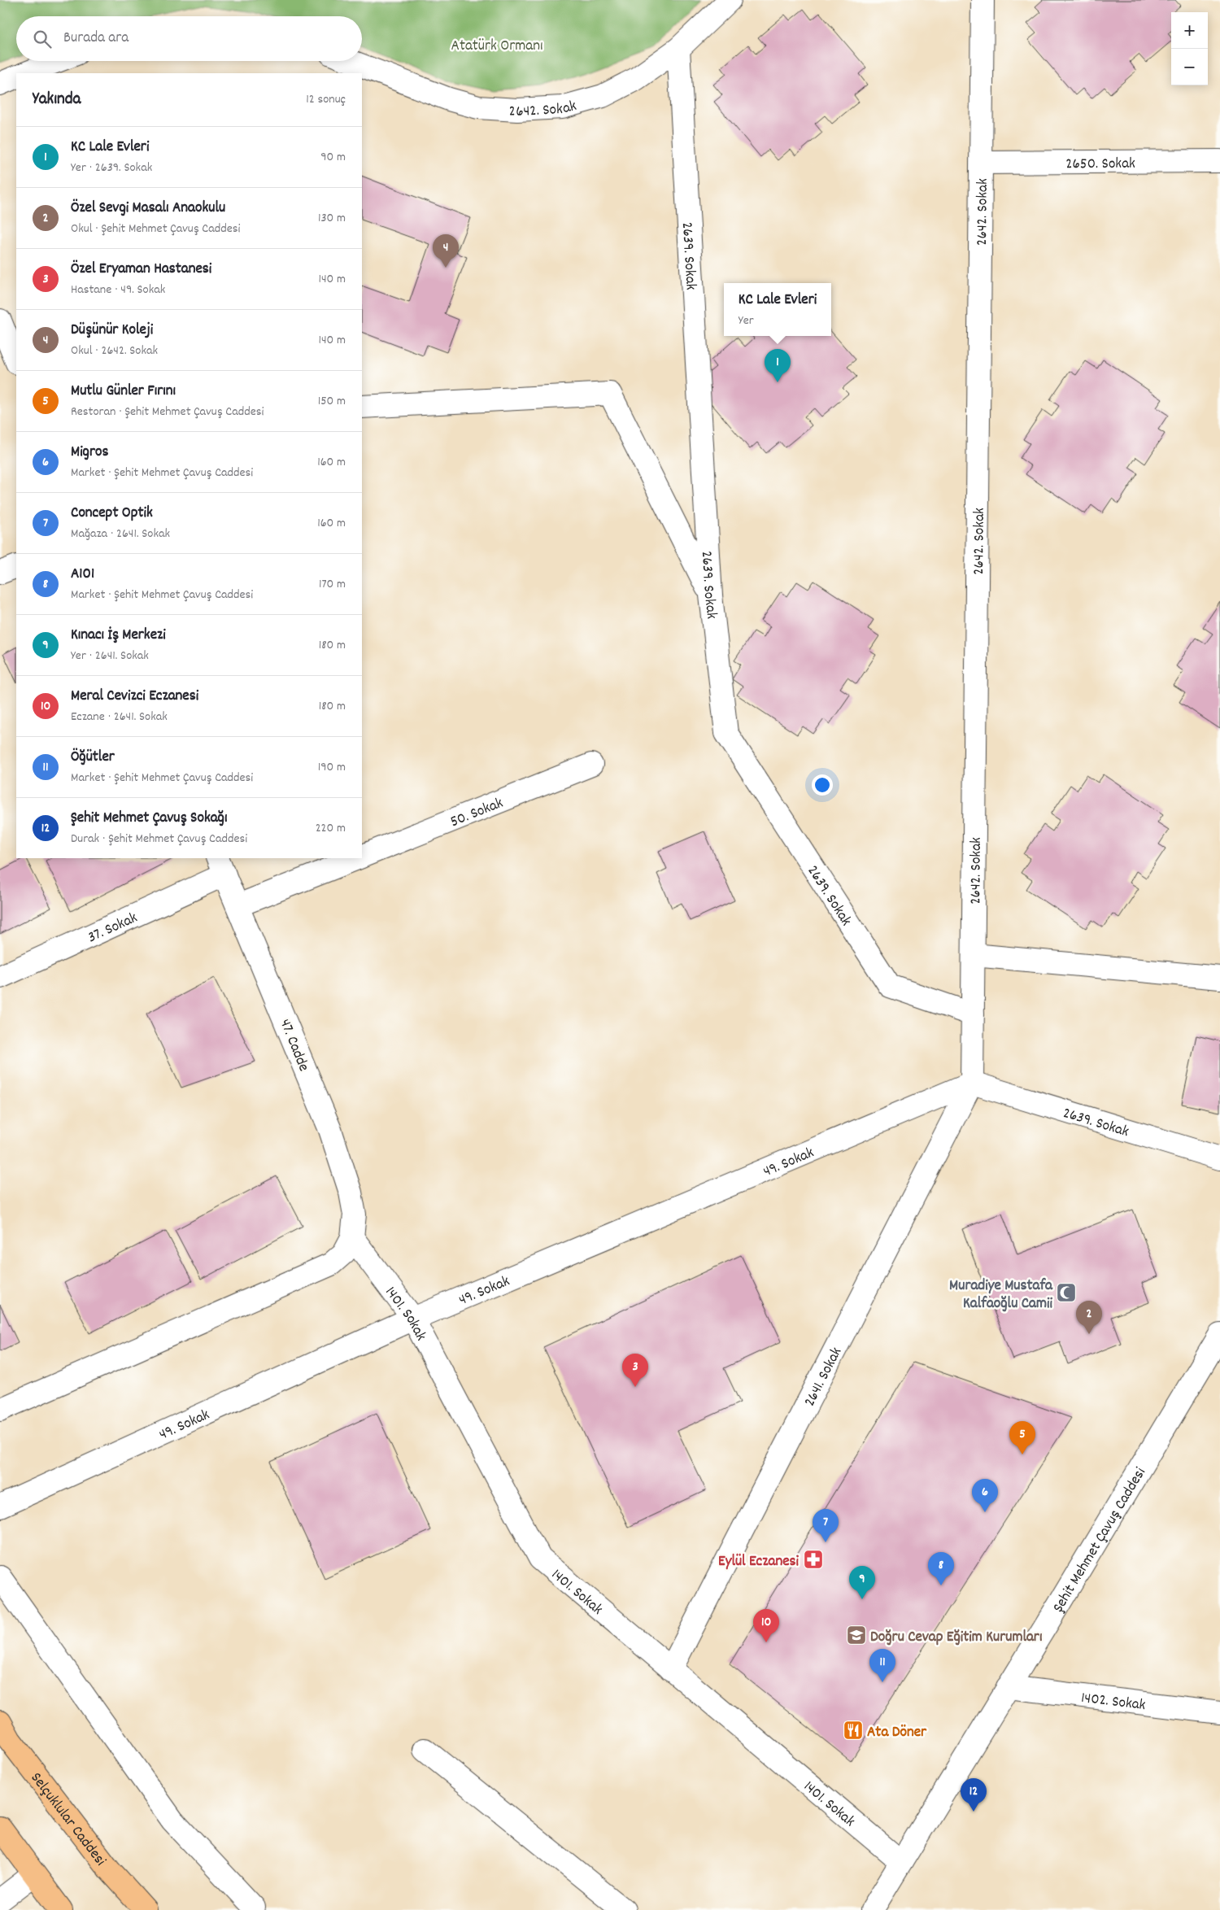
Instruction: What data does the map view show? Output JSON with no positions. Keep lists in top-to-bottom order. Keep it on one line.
{"streets":{"main road":["Selçuklular Caddesi"],"street":["2642. Sokak","2650. Sokak","2639. Sokak","50. Sokak","37. Sokak","47. Cadde","49. Sokak","1401. Sokak","2641. Sokak","Şehit Mehmet Çavuş Caddesi","1402. Sokak"]},"crossings":[["2642. Sokak","2650. Sokak"],["2642. Sokak","2639. Sokak"],["2642. Sokak","49. Sokak"],["2642. Sokak","2641. Sokak"],["2639. Sokak","49. Sokak"],["2639. Sokak","2641. Sokak"],["50. Sokak","47. Cadde"],["37. Sokak","47. Cadde"],["47. Cadde","1401. Sokak"],["49. Sokak","1401. Sokak"],["49. Sokak","2641. Sokak"],["1401. Sokak","2641. Sokak"],["1401. Sokak","Şehit Mehmet Çavuş Caddesi"],["Şehit Mehmet Çavuş Caddesi","1402. Sokak"]],"parks":["Atatürk Ormanı"],"places":{"mosque":["Muradiye Mustafa Kalfaoğlu Camii"],"pharmacy":["Eylül Eczanesi"],"school or university":["Doğru Cevap Eğitim Kurumları"],"restaurant":["Ata Döner"]},"page":{"map_buttons":["+","−"],"search":"Burada ara","heading":["Yakında","12 sonuç"],"list":[{"mark":"1","name":"KC Lale Evleri","note":"Yer · 2639. Sokak","value":"90 m"},{"mark":"2","name":"Özel Sevgi Masalı Anaokulu","note":"Okul · Şehit Mehmet Çavuş Caddesi","value":"130 m"},{"mark":"3","name":"Özel Eryaman Hastanesi","note":"Hastane · 49. Sokak","value":"140 m"},{"mark":"4","name":"Düşünür Koleji","note":"Okul · 2642. Sokak","value":"140 m"},{"mark":"5","name":"Mutlu Günler Fırını","note":"Restoran · Şehit Mehmet Çavuş Caddesi","value":"150 m"},{"mark":"6","name":"Migros","note":"Market · Şehit Mehmet Çavuş Caddesi","value":"160 m"},{"mark":"7","name":"Concept Optik","note":"Mağaza · 2641. Sokak","value":"160 m"},{"mark":"8","name":"A101","note":"Market · Şehit Mehmet Çavuş Caddesi","value":"170 m"},{"mark":"9","name":"Kınacı İş Merkezi","note":"Yer · 2641. Sokak","value":"180 m"},{"mark":"10","name":"Meral Cevizci Eczanesi","note":"Eczane · 2641. Sokak","value":"180 m"},{"mark":"11","name":"Öğütler","note":"Market · Şehit Mehmet Çavuş Caddesi","value":"190 m"},{"mark":"12","name":"Şehit Mehmet Çavuş Sokağı","note":"Durak · Şehit Mehmet Çavuş Caddesi","value":"220 m"}],"pins":["4","1","2","3","5","6","7","8","9","10","11","12"],"popup":["KC Lale Evleri","Yer"]}}
